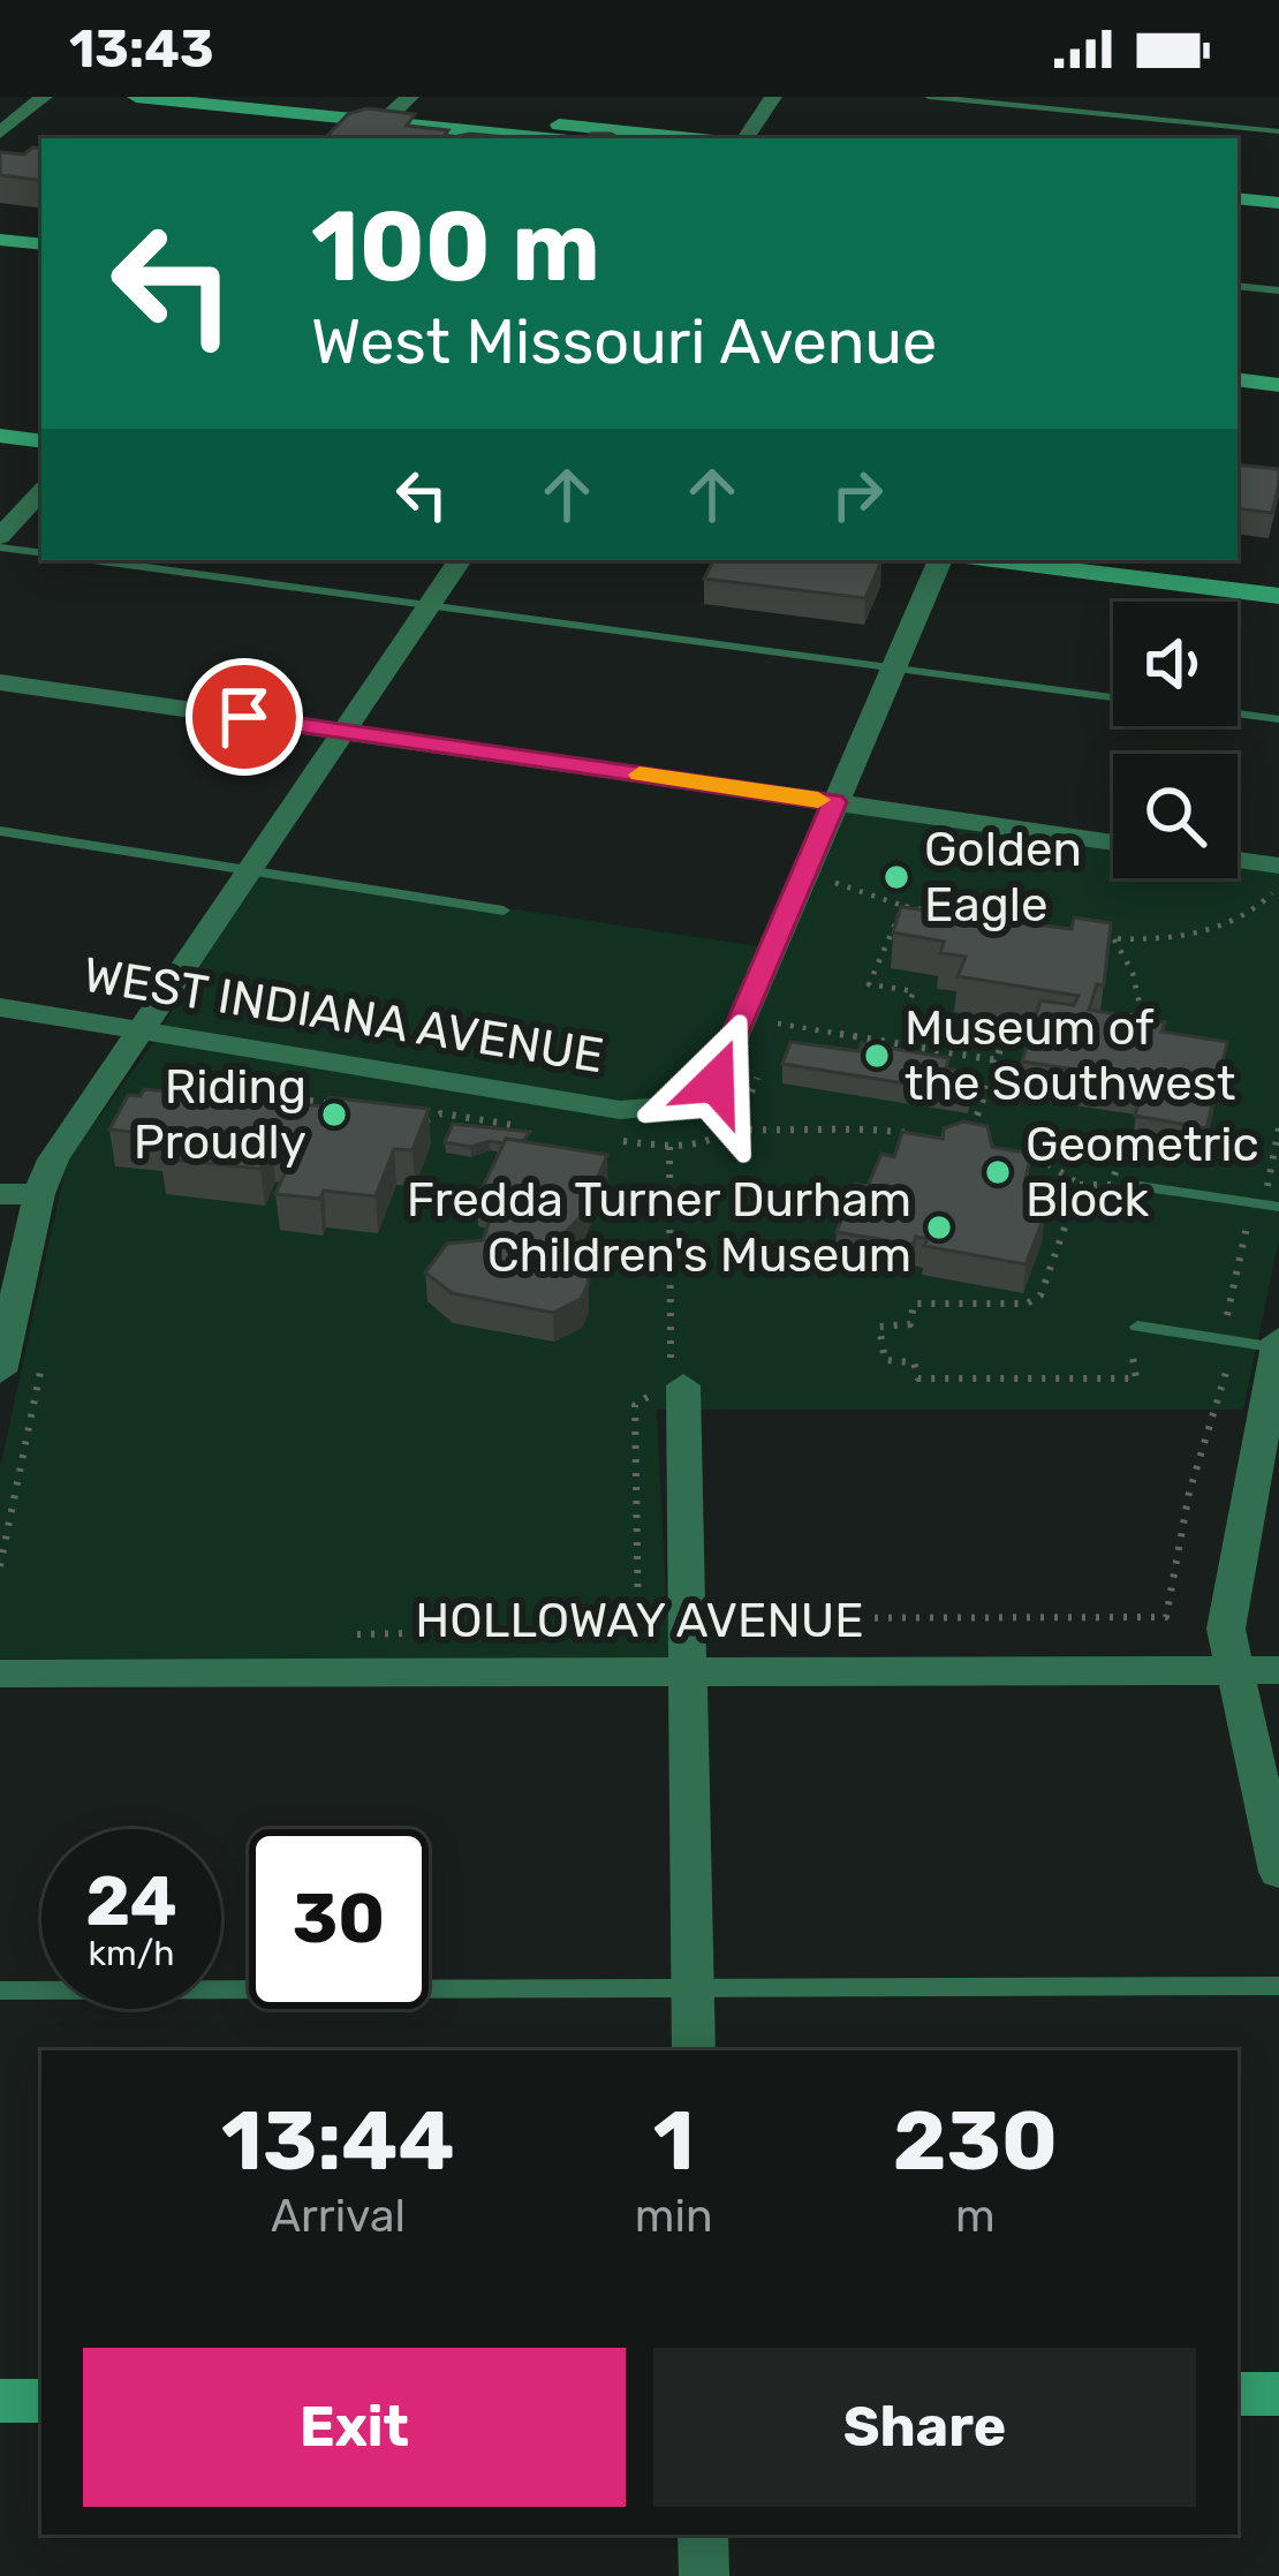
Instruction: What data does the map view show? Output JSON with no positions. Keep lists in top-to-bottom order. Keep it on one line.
{"streets":{"street":["WEST INDIANA AVENUE","HOLLOWAY AVENUE"]},"places":["Golden Eagle","Museum of the Southwest","Riding Proudly","Geometric Block","Fredda Turner Durham Children's Museum"],"page":{"status":"13:43","turn":["100 m","West Missouri Avenue"],"speed":"24 km/h","limit":"30","eta":["13:44","Arrival","1","min","230","m"],"buttons":["Exit","Share"]}}
